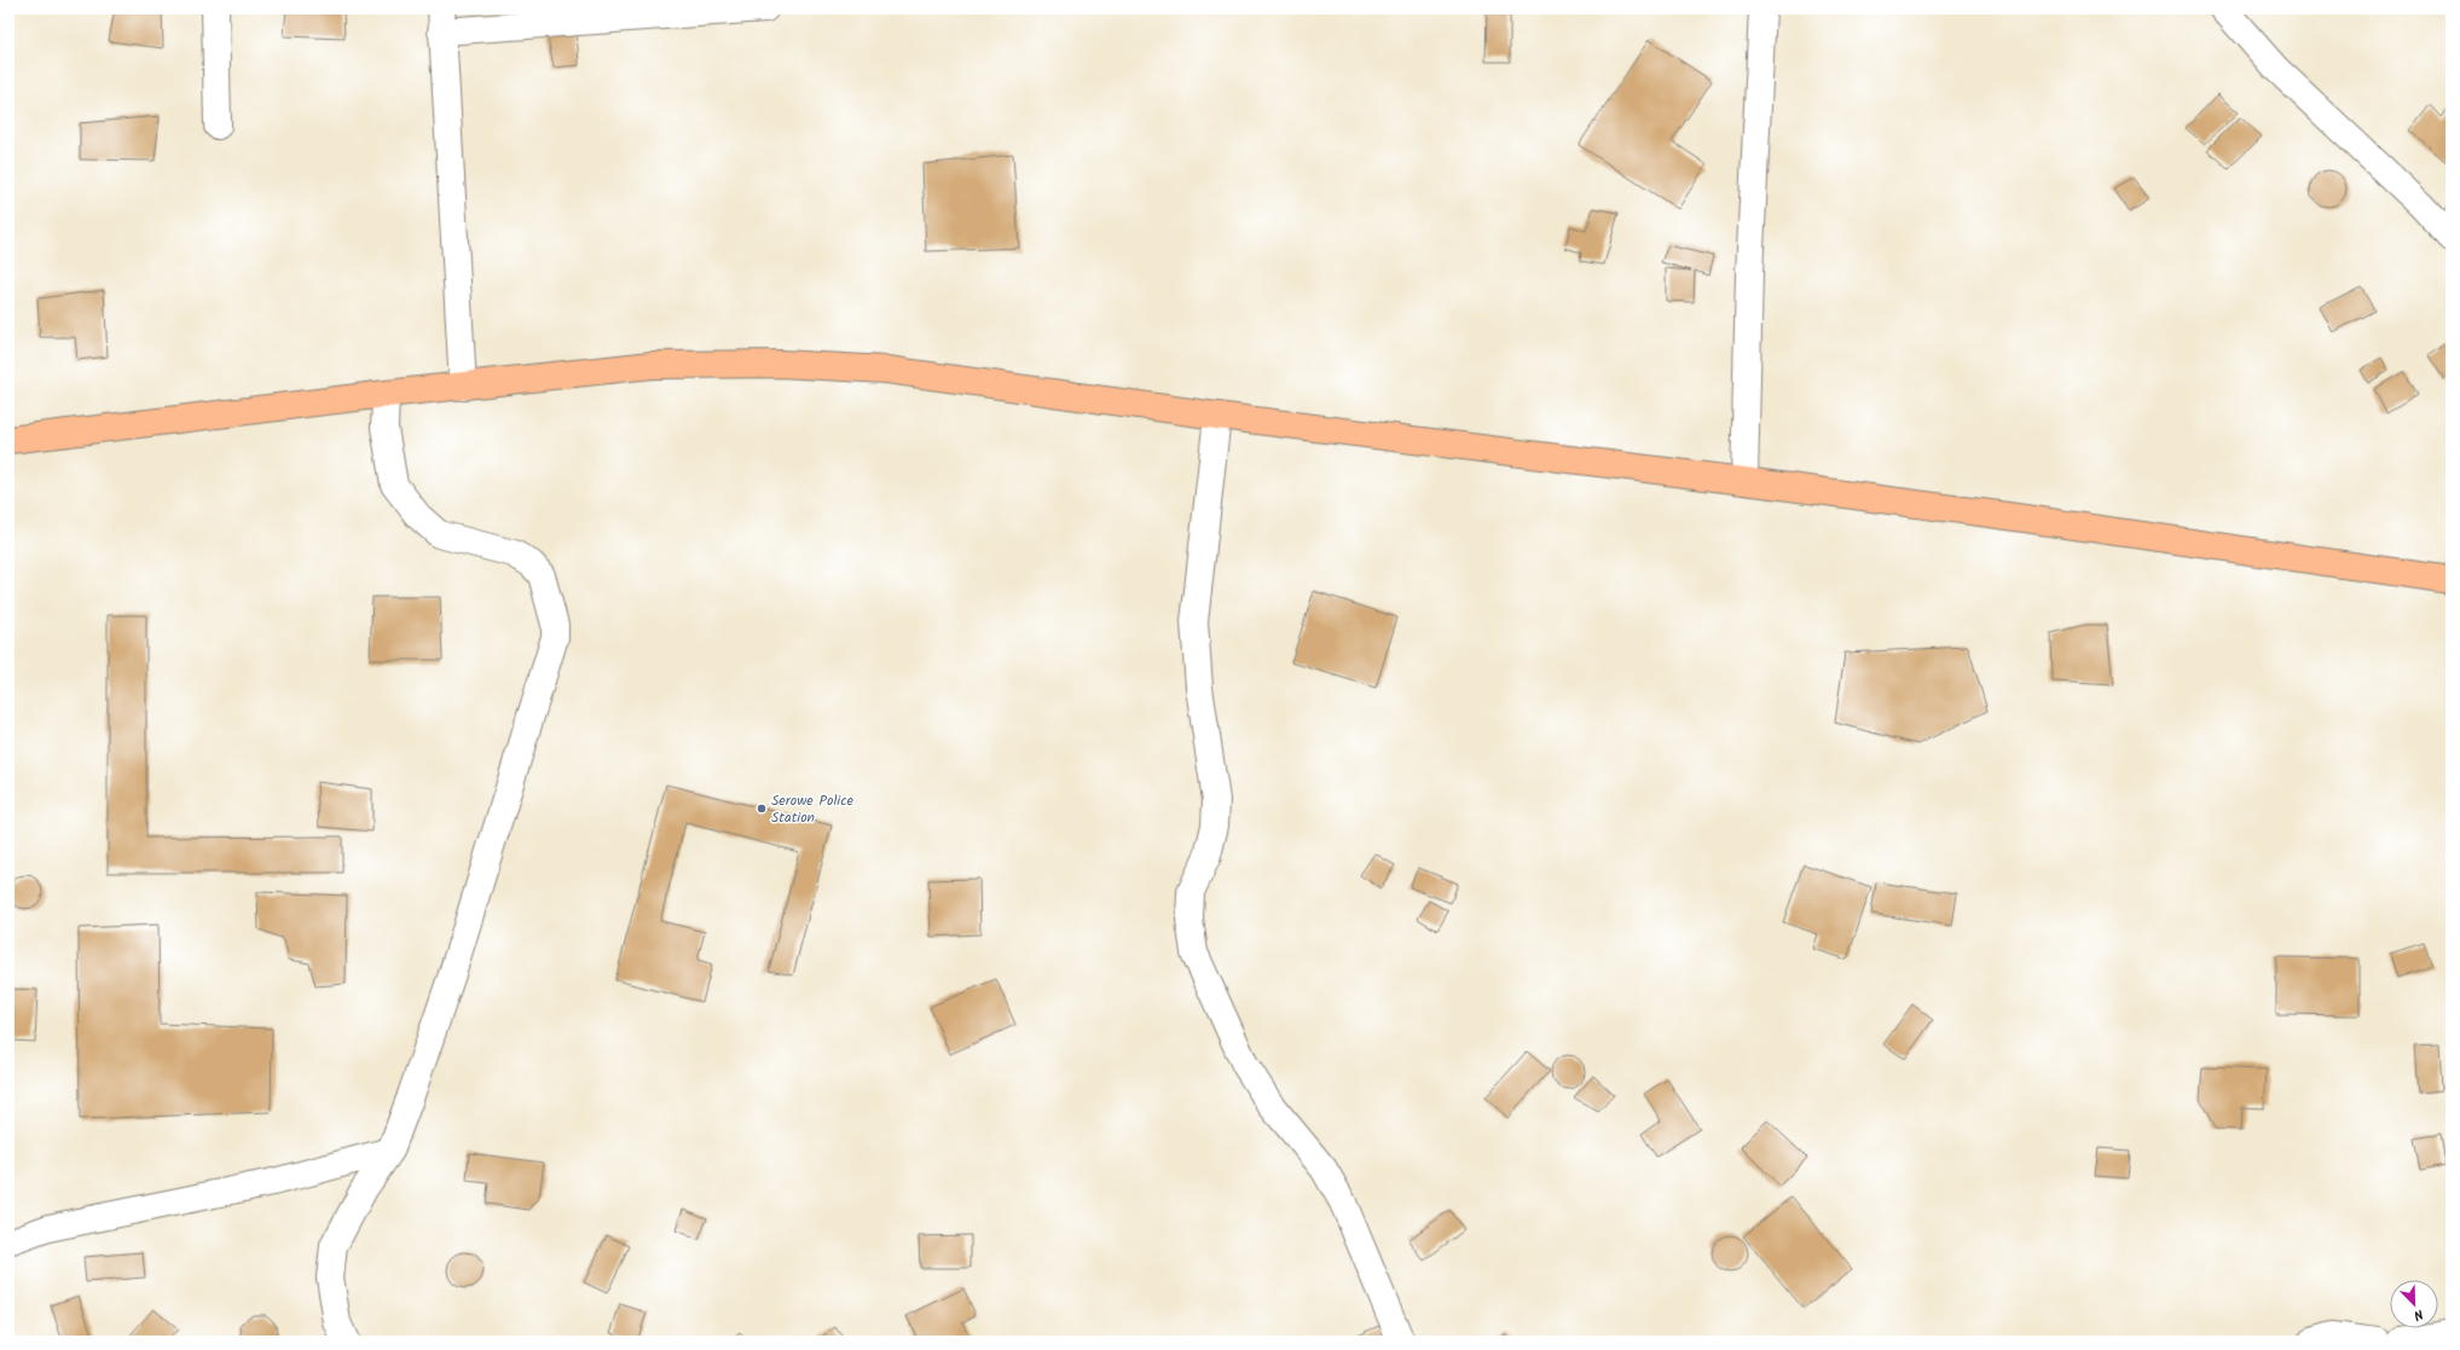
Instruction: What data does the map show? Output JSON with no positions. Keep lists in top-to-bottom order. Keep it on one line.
{"places":["Serowe Police Station"],"north":"bottom right"}
